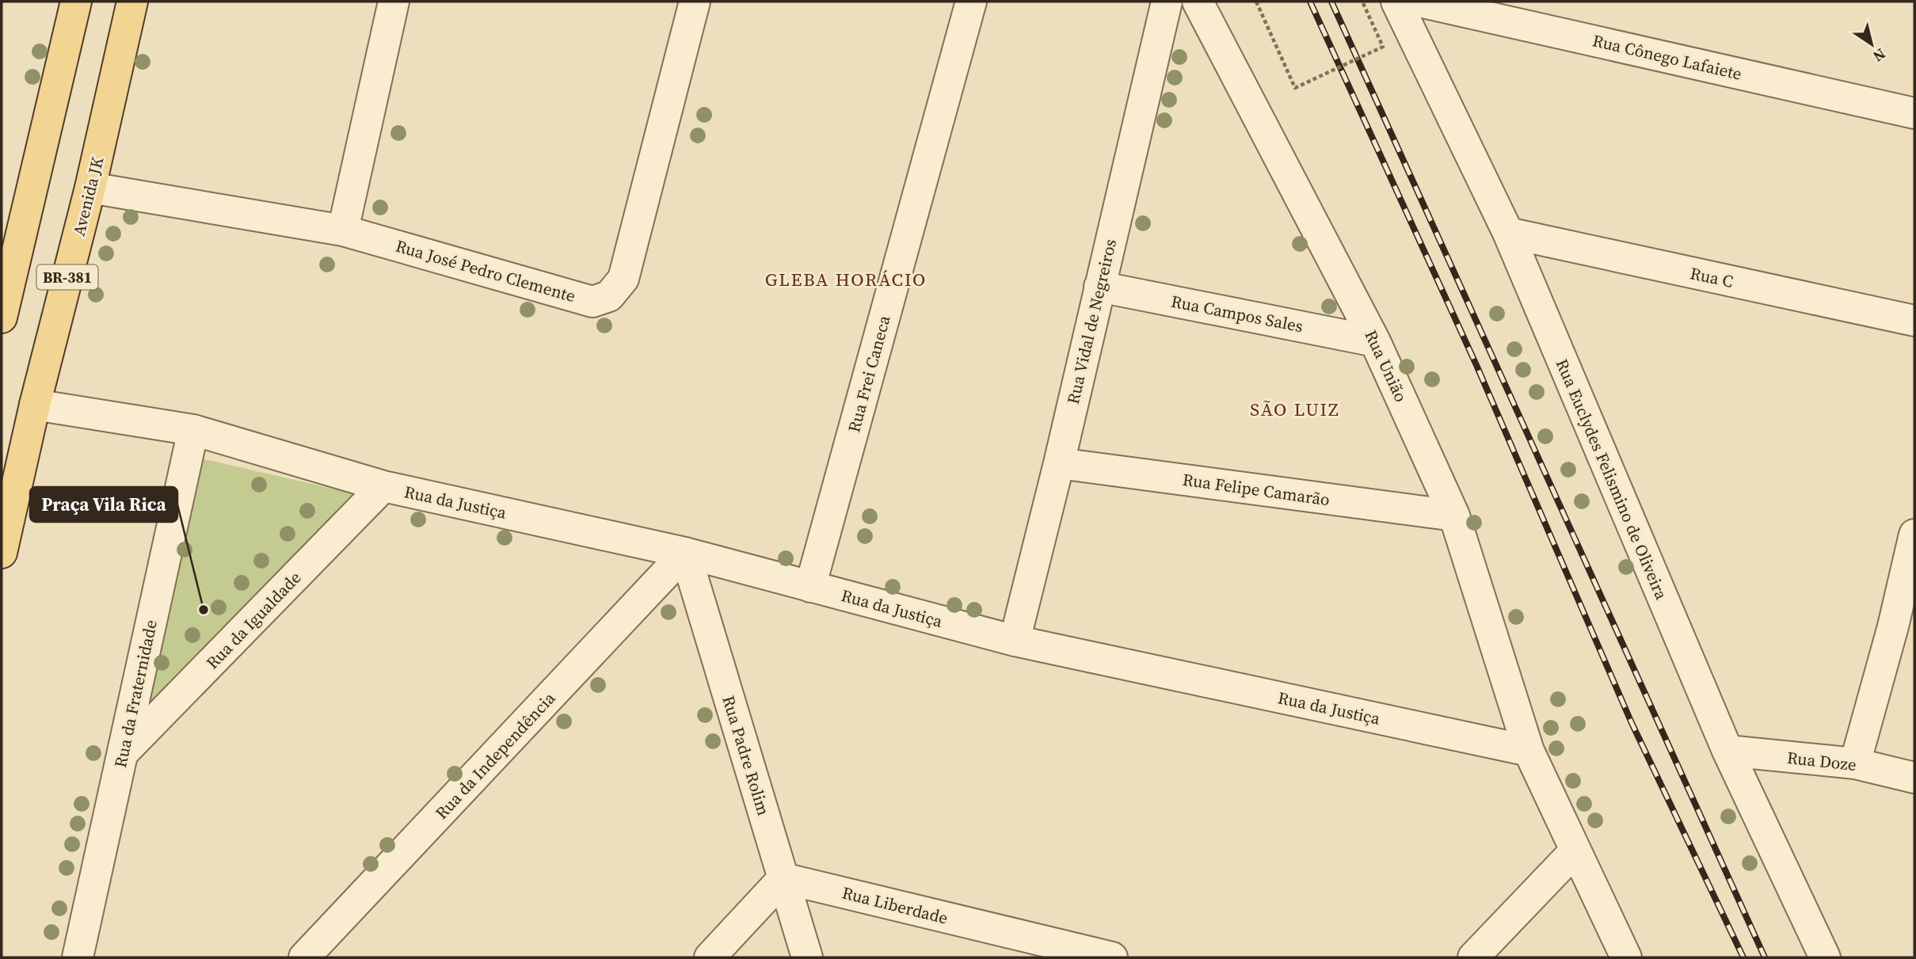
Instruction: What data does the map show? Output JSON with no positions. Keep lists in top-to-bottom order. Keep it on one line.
{"streets":{"main road":["Avenida JK","BR-381"],"street":["Rua Cônego Lafaiete","Rua José Pedro Clemente","Rua C","Rua Campos Sales","Rua Vidal de Negreiros","Rua União","Rua Frei Caneca","Rua Euclydes Felismino de Oliveira","Rua Felipe Camarão","Rua da Justiça","Rua da Igualdade","Rua da Fraternidade","Rua da Independência","Rua Padre Rolim","Rua Doze","Rua Liberdade"]},"crossings":[["Avenida JK","Rua José Pedro Clemente"],["Avenida JK","Rua da Justiça"],["Rua C","Rua Euclydes Felismino de Oliveira"],["Rua Campos Sales","Rua Vidal de Negreiros"],["Rua Campos Sales","Rua União"],["Rua Vidal de Negreiros","Rua Felipe Camarão"],["Rua Vidal de Negreiros","Rua da Justiça"],["Rua União","Rua Felipe Camarão"],["Rua União","Rua da Justiça"],["Rua Frei Caneca","Rua da Justiça"],["Rua Euclydes Felismino de Oliveira","Rua Doze"],["Rua da Justiça","Rua da Igualdade"],["Rua da Justiça","Rua da Fraternidade"],["Rua da Justiça","Rua da Independência"],["Rua da Justiça","Rua Padre Rolim"],["Rua da Igualdade","Rua da Fraternidade"],["Rua da Independência","Rua Padre Rolim"],["Rua Padre Rolim","Rua Liberdade"]],"districts":["GLEBA HORÁCIO","SÃO LUIZ"],"places":["Praça Vila Rica"],"north":"bottom right"}
